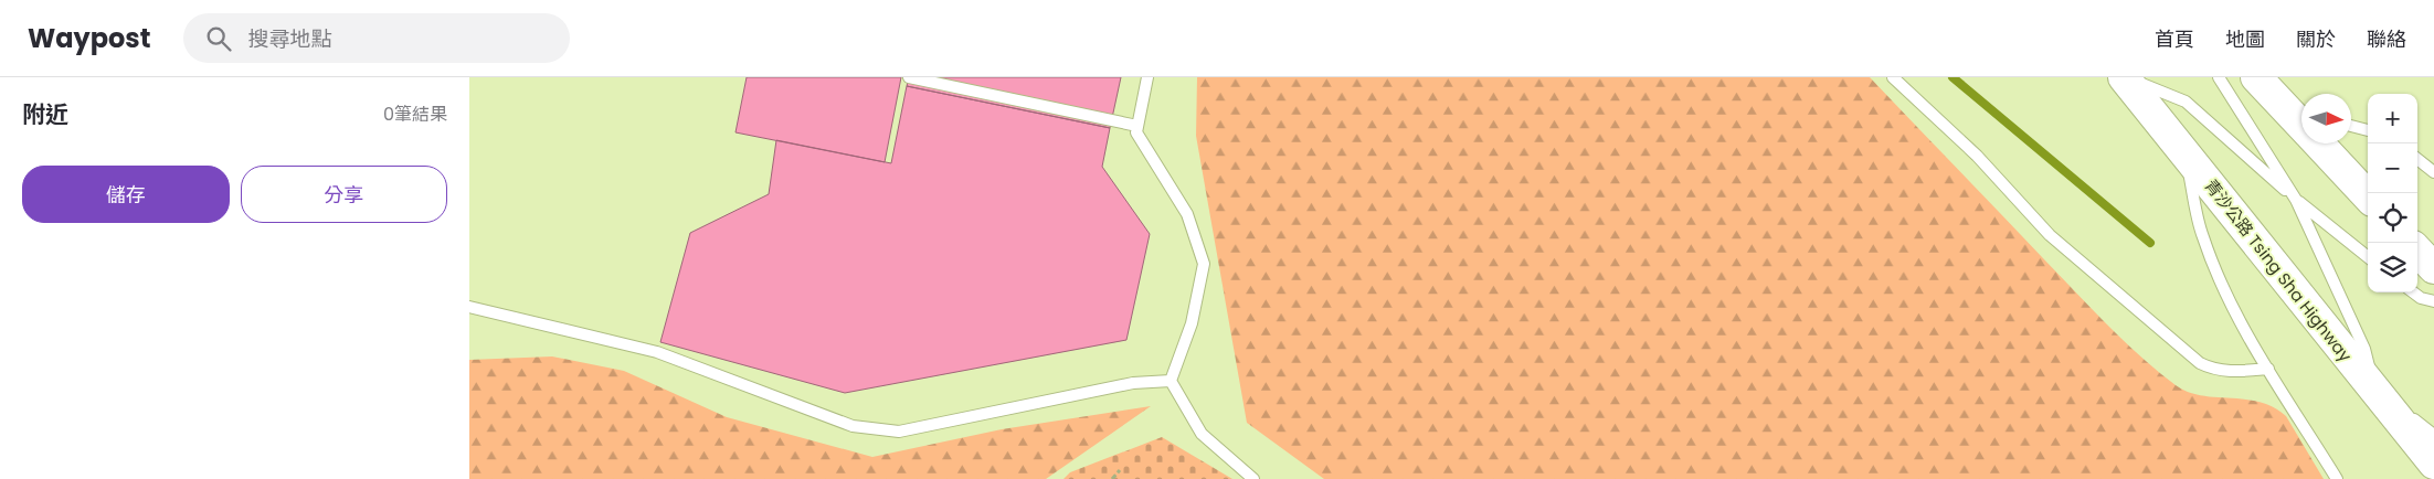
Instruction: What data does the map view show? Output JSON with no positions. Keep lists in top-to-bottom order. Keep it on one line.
{"streets":{"highway":["青沙公路 Tsing Sha Highway"]},"north":"right","page":{"header":"Waypost","search":"搜尋地點","nav":["首頁","地圖","關於","聯絡"],"heading":["附近","0筆結果"],"map_buttons":["+","−"],"buttons":["儲存","分享"]}}
